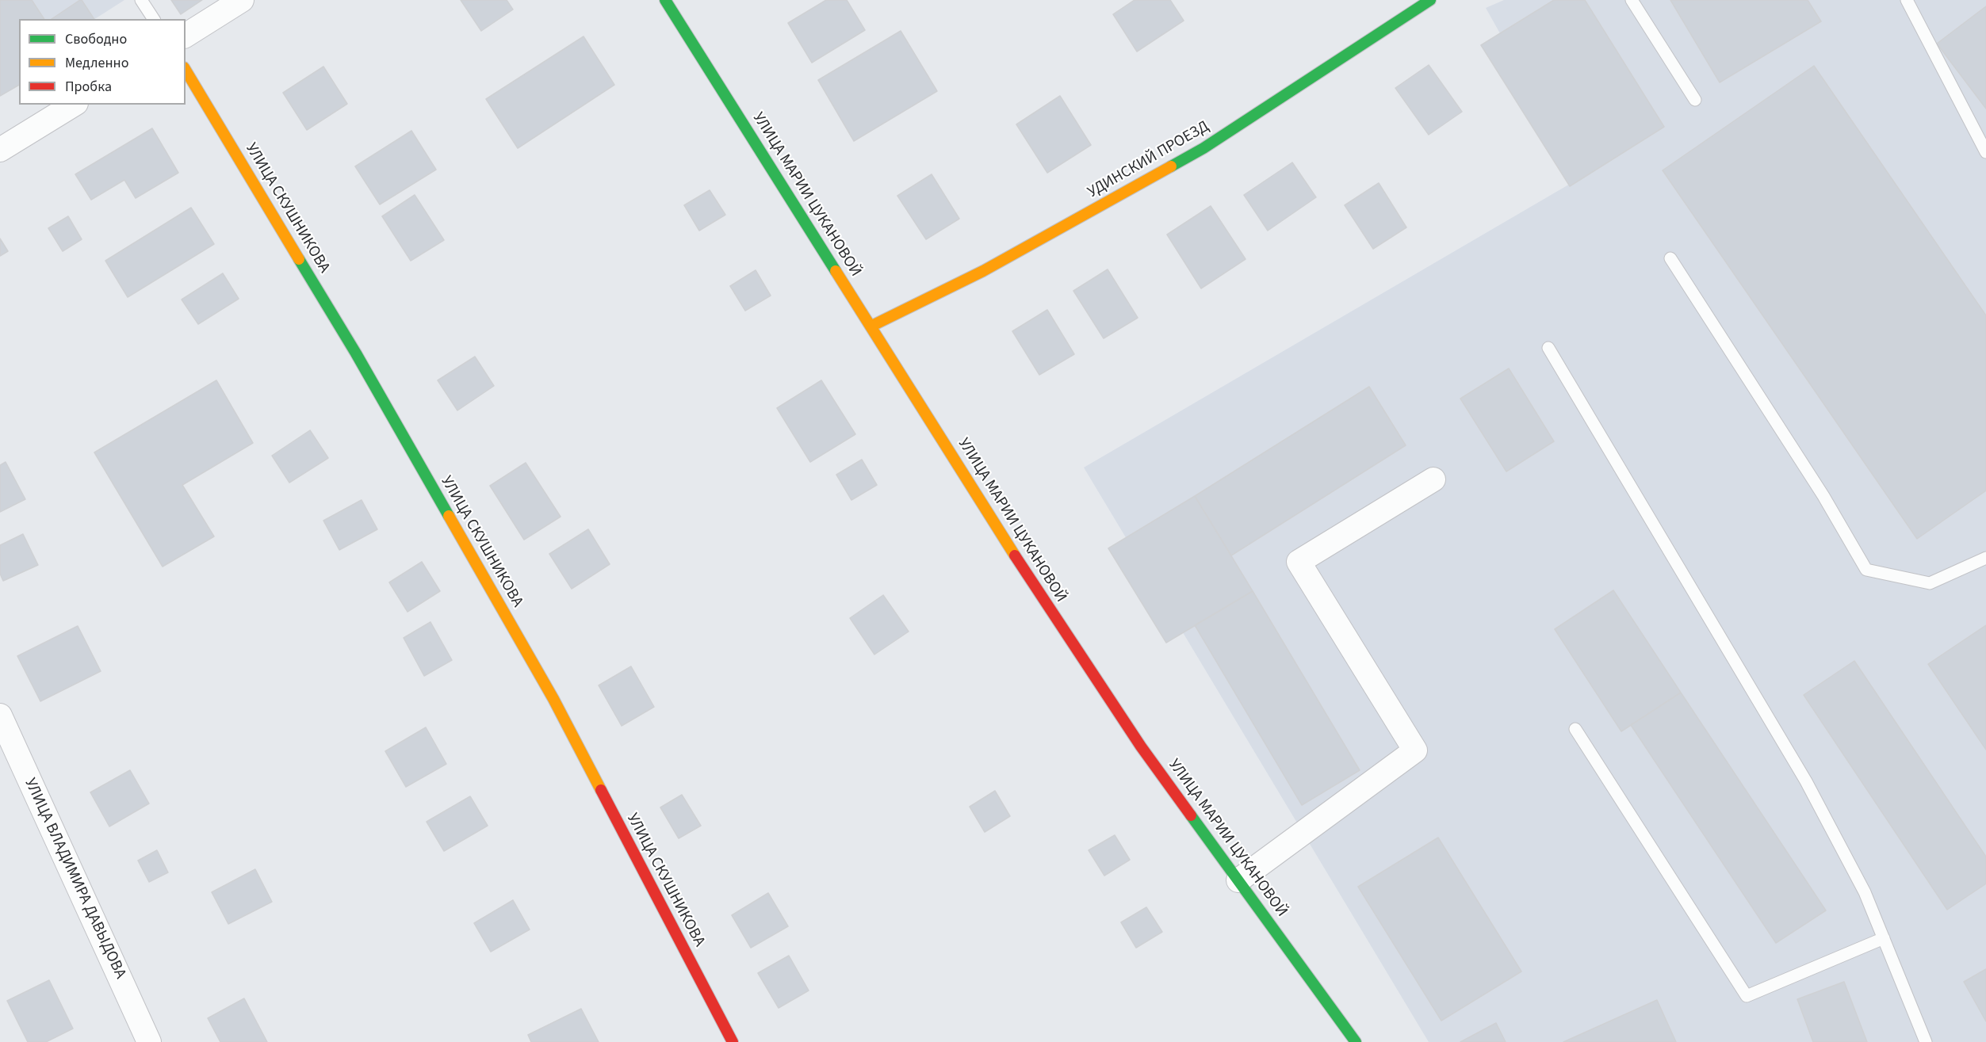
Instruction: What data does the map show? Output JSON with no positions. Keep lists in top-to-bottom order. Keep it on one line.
{"streets":{"street":["УДИНСКИЙ ПРОЕЗД","УЛИЦА МАРИИ ЦУКАНОВОЙ","УЛИЦА СКУШНИКОВА","УЛИЦА ВЛАДИМИРА ДАВЫДОВА"]},"crossings":[["УДИНСКИЙ ПРОЕЗД","УЛИЦА МАРИИ ЦУКАНОВОЙ"]],"legend":["Свободно","Медленно","Пробка"]}
